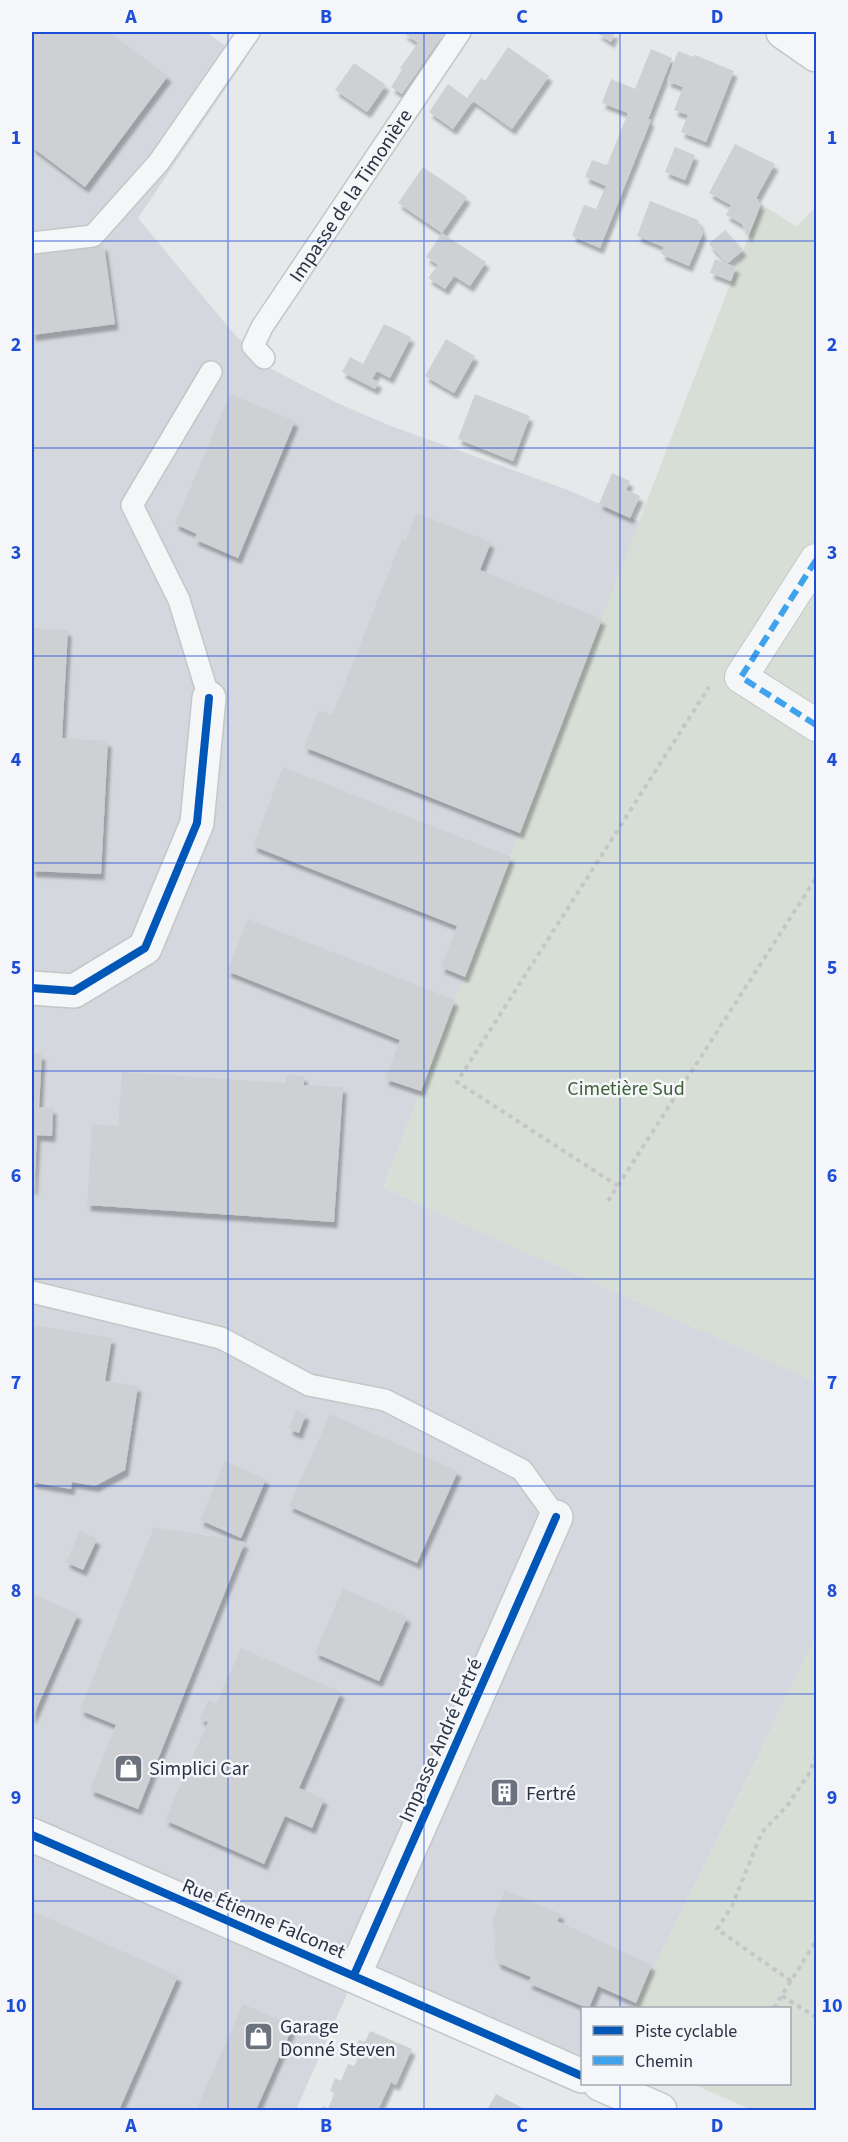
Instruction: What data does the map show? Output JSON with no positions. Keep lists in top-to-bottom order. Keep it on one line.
{"streets":{"street":["Impasse André Fertré","Rue Étienne Falconet"],"lane":["Impasse de la Timonière"]},"crossings":[["Impasse André Fertré","Rue Étienne Falconet"]],"parks":["Cimetière Sud"],"places":{"shop":["Simplici Car","Garage Donné Steven"],"building":["Fertré"]},"legend":["Piste cyclable","Chemin"],"grid":{"columns":["A","B","C","D"],"rows":["1","2","3","4","5","6","7","8","9","10"]}}
